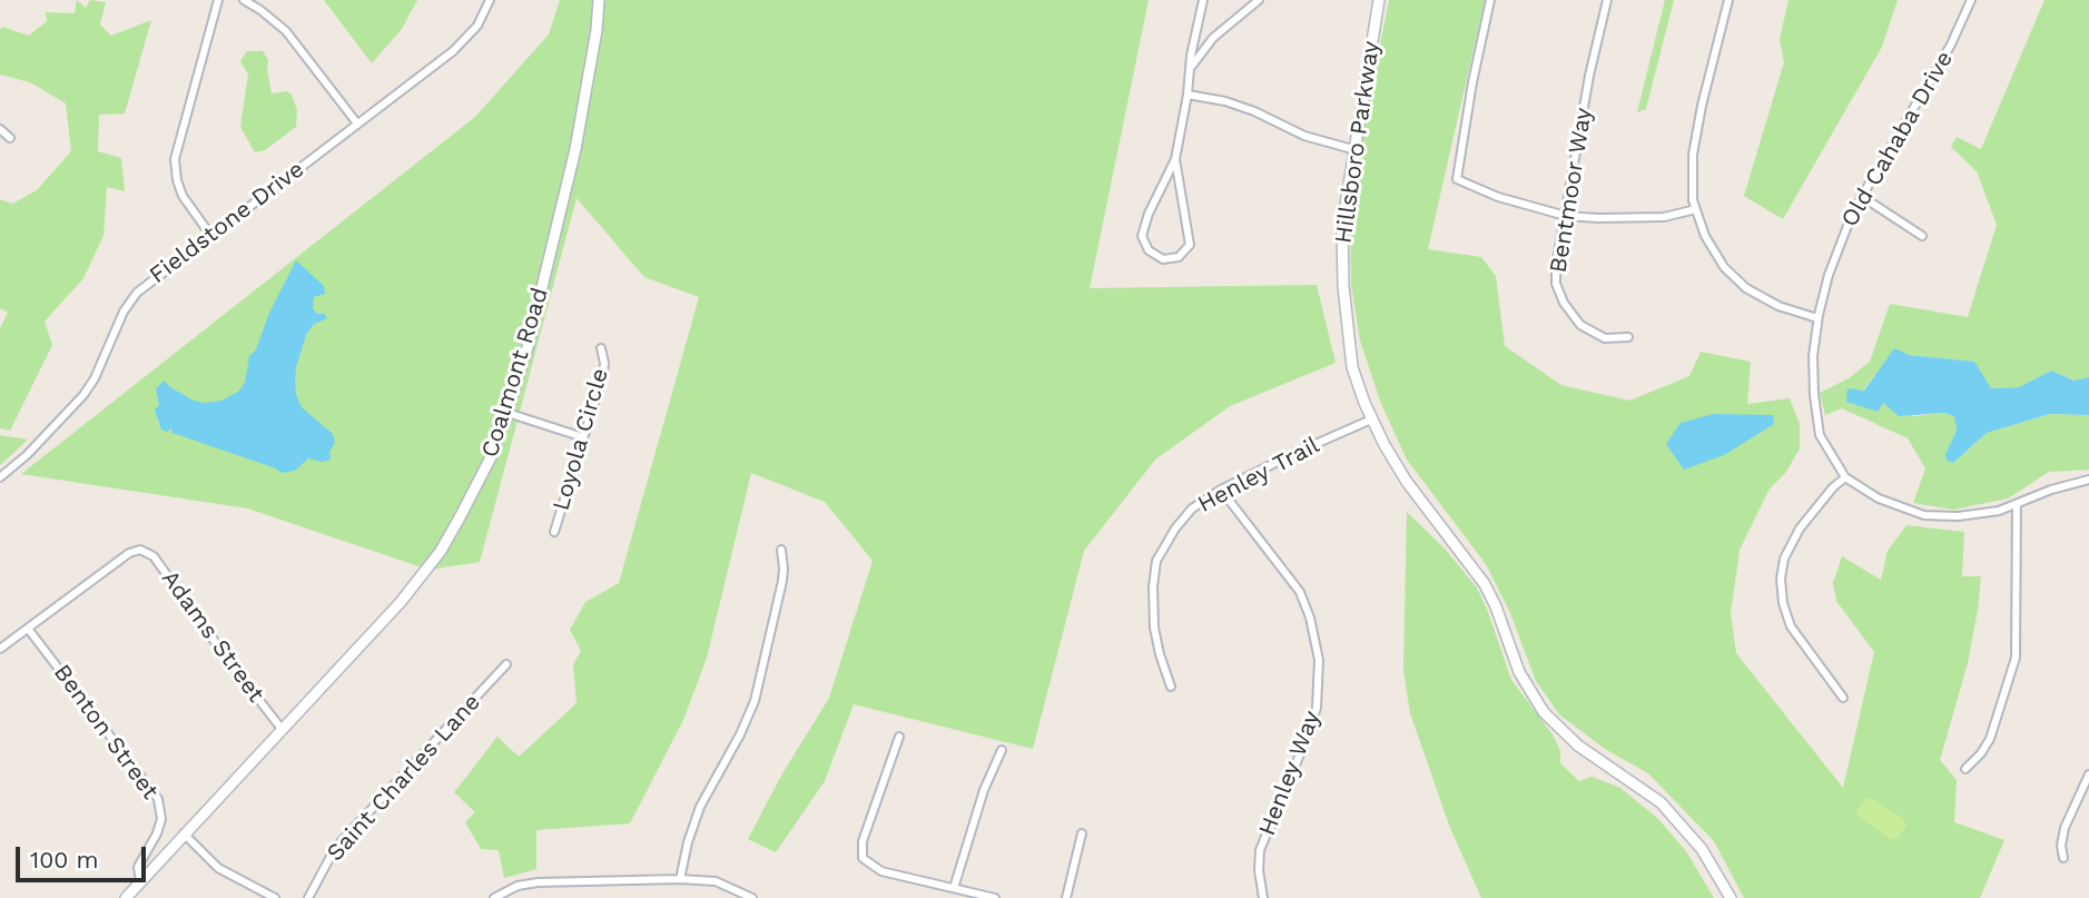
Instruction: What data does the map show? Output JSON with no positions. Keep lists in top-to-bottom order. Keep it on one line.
{"streets":{"street":["Old Cahaba Drive","Hillsboro Parkway","Bentmoor Way","Fieldstone Drive","Coalmont Road","Loyola Circle","Henley Trail","Adams Street","Benton Street","Henley Way","Saint Charles Lane"]},"crossings":[["Hillsboro Parkway","Henley Trail"],["Coalmont Road","Adams Street"],["Coalmont Road","Benton Street"],["Henley Trail","Henley Way"],["Adams Street","Benton Street"]],"scale_bar":"100 m"}
